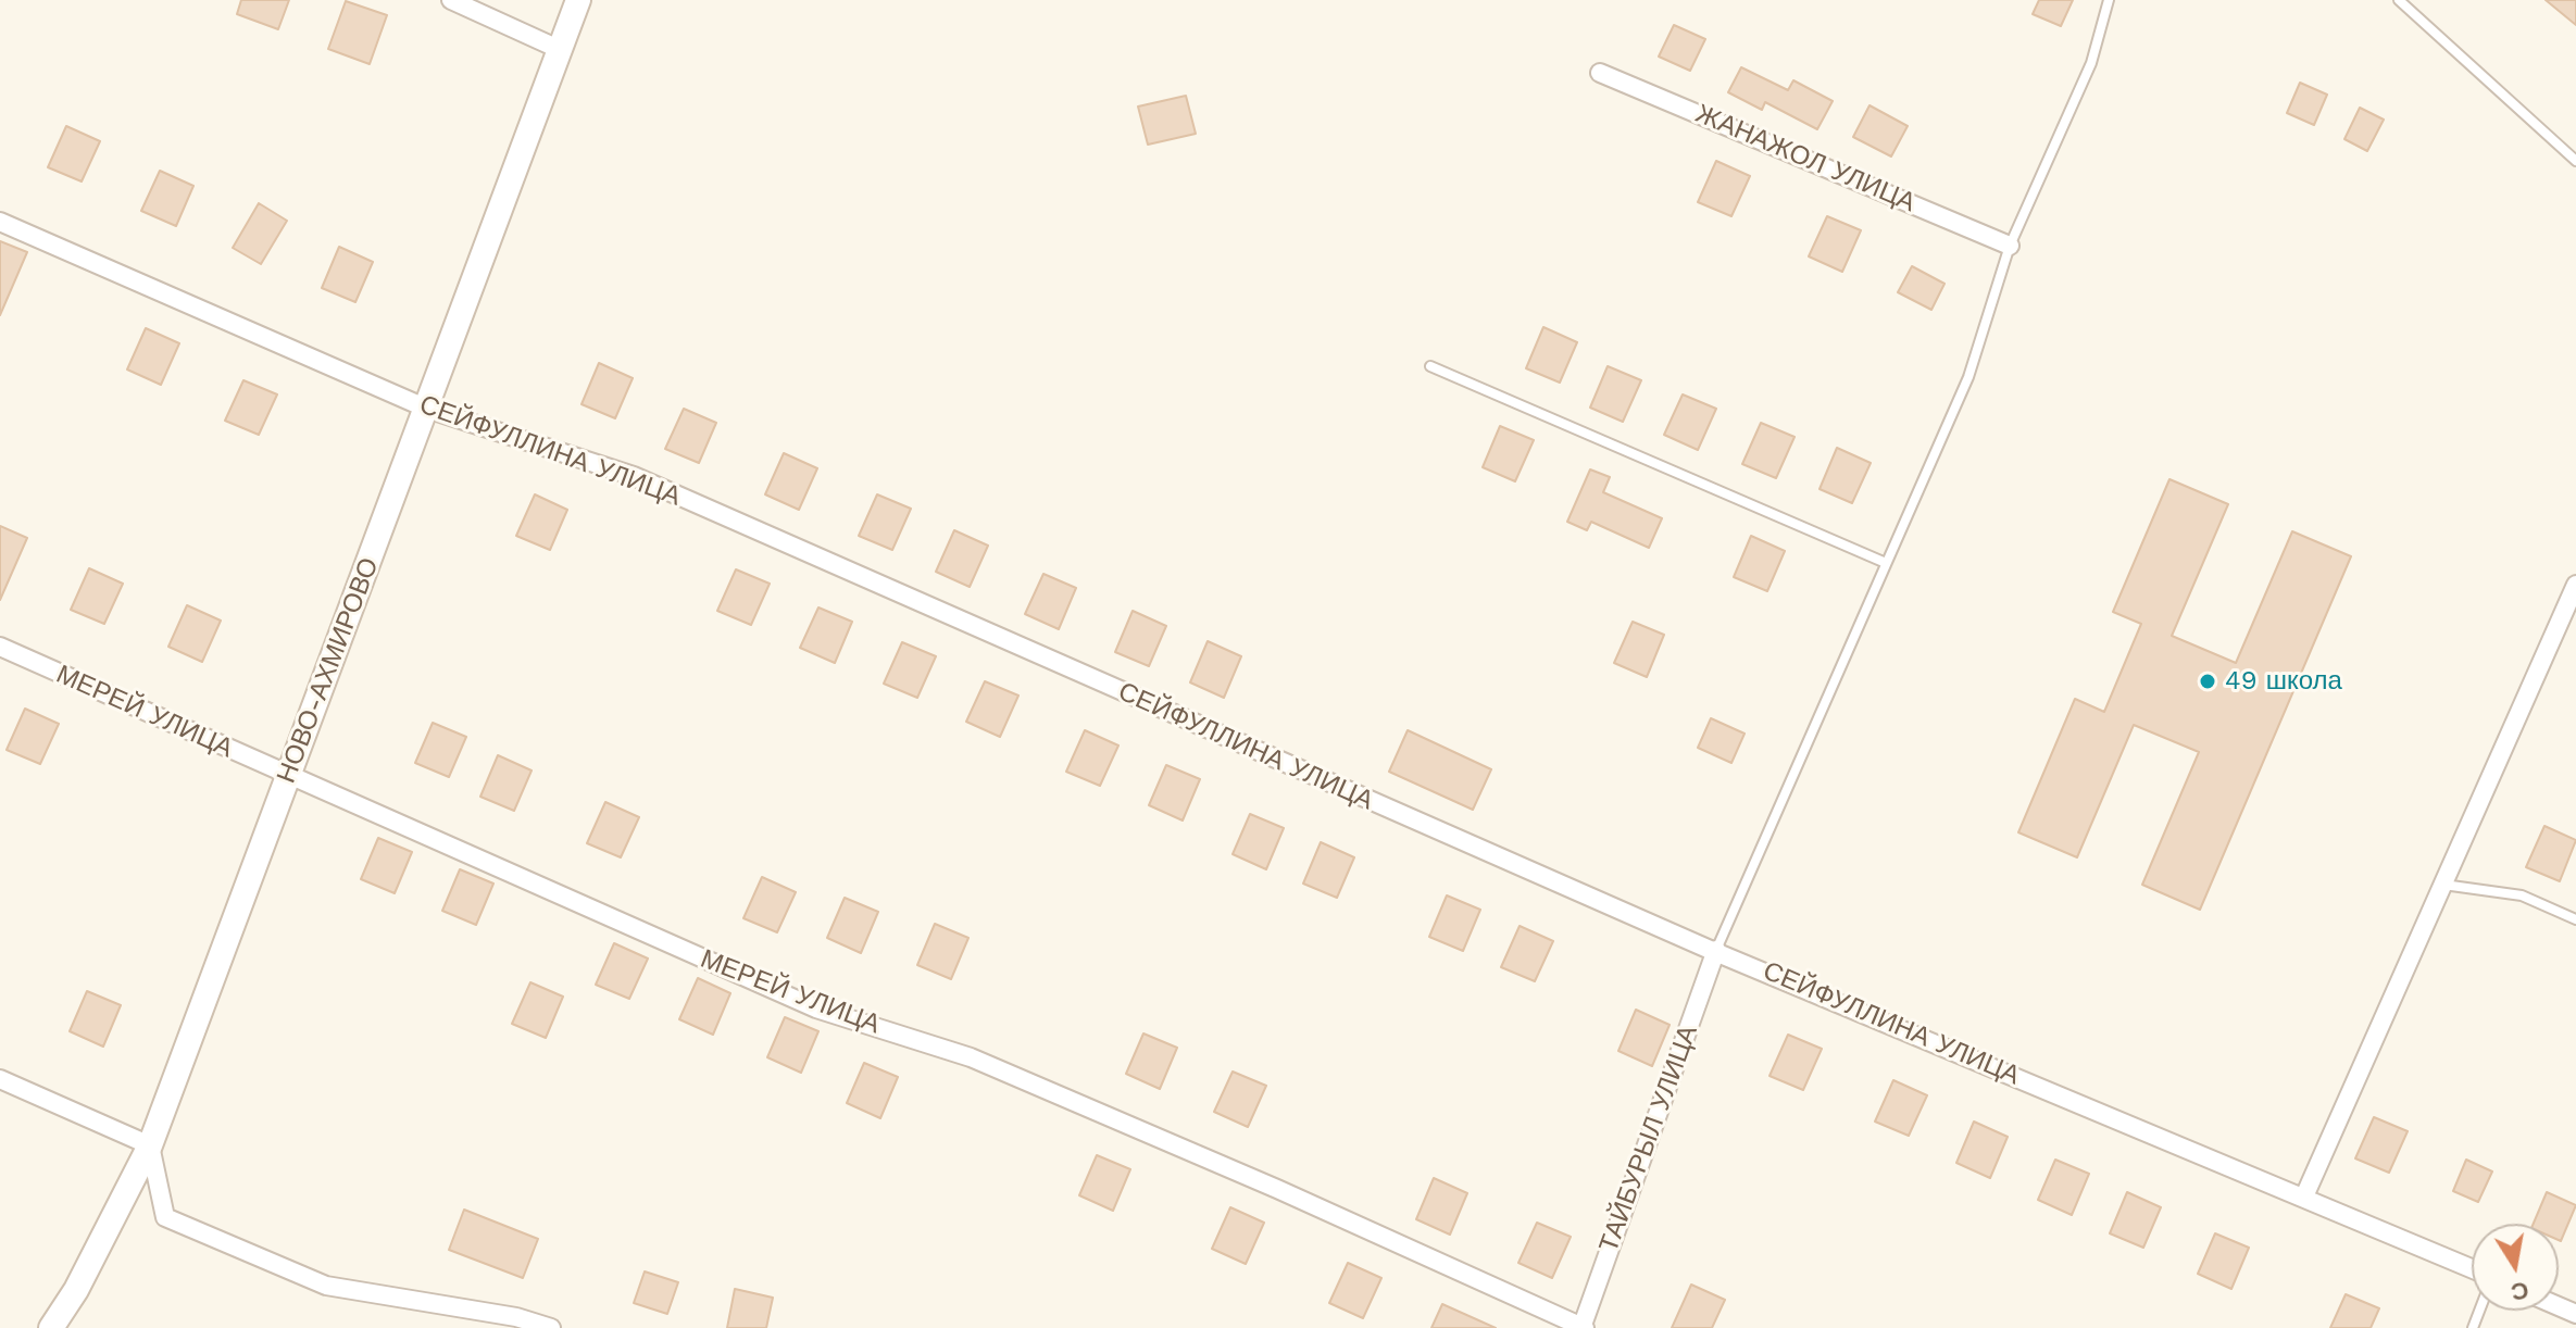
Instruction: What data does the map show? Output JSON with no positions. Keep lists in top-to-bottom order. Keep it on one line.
{"streets":{"street":["ЖАНАЖОЛ УЛИЦА","СЕЙФУЛЛИНА УЛИЦА","НОВО-АХМИРОВО","МЕРЕЙ УЛИЦА","ТАЙБУРЫЛ УЛИЦА"]},"crossings":[["СЕЙФУЛЛИНА УЛИЦА","НОВО-АХМИРОВО"],["СЕЙФУЛЛИНА УЛИЦА","ТАЙБУРЫЛ УЛИЦА"],["НОВО-АХМИРОВО","МЕРЕЙ УЛИЦА"],["МЕРЕЙ УЛИЦА","ТАЙБУРЫЛ УЛИЦА"]],"places":["49 школа"],"north":"bottom"}
